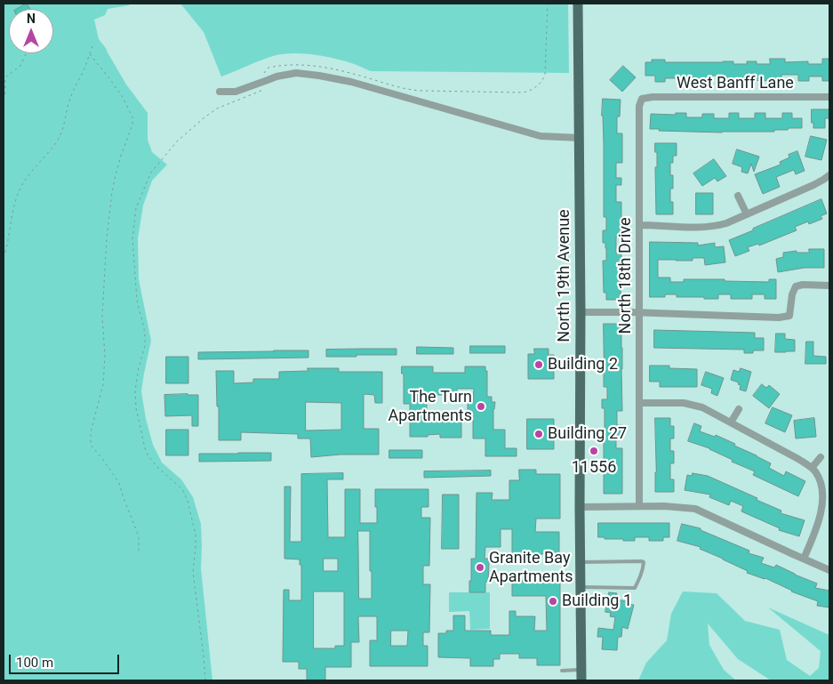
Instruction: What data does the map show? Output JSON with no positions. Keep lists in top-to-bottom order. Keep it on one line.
{"streets":{"main road":["North 19th Avenue"],"street":["West Banff Lane","North 18th Drive"]},"crossings":[["West Banff Lane","North 18th Drive"]],"places":["Building 2","The Turn Apartments","Building 27","11556","Granite Bay Apartments","Building 1"],"scale_bar":"100 m","north":"top"}
